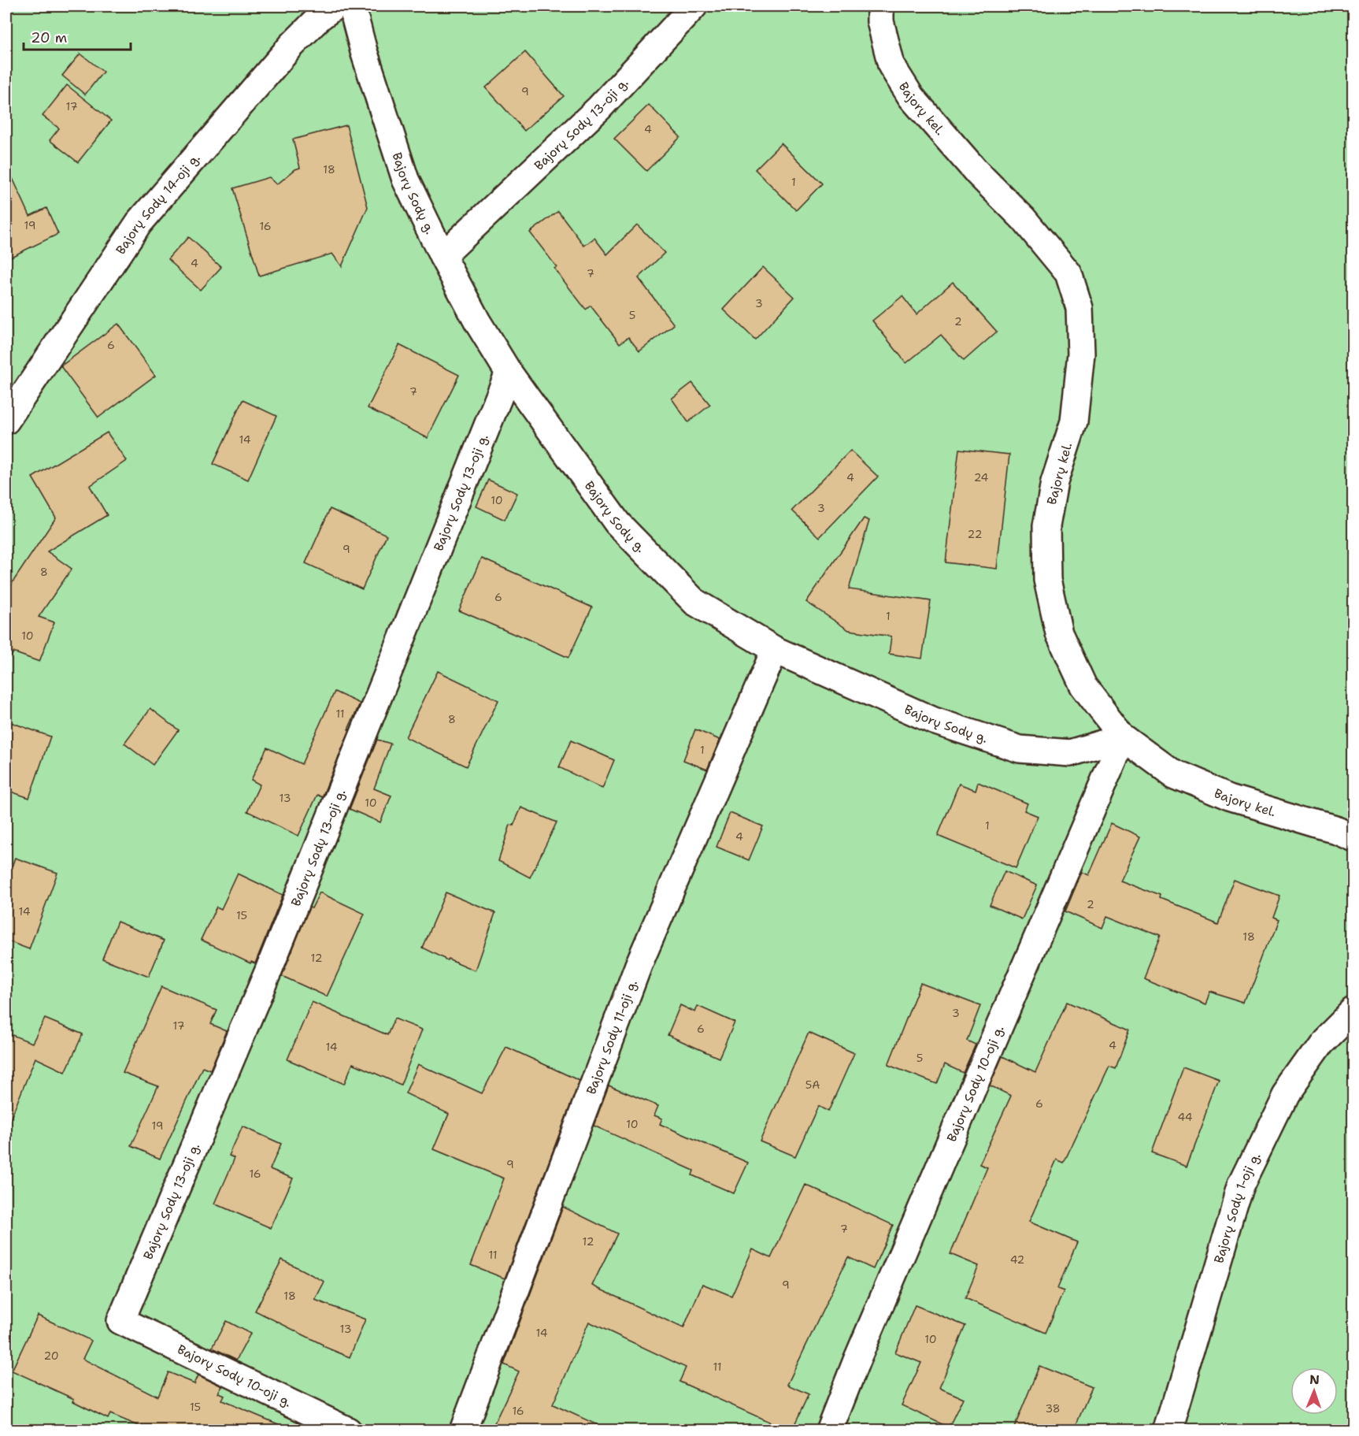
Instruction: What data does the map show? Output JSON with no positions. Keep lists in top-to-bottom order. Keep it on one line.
{"streets":{"street":["Bajorų kel.","Bajorų Sodų 13-oji g.","Bajorų Sodų g.","Bajorų Sodų 14-oji g.","Bajorų Sodų 11-oji g.","Bajorų Sodų 10-oji g.","Bajorų Sodų 1-oji g."]},"crossings":[["Bajorų kel.","Bajorų Sodų g."],["Bajorų kel.","Bajorų Sodų 10-oji g."],["Bajorų Sodų 13-oji g.","Bajorų Sodų g."],["Bajorų Sodų 13-oji g.","Bajorų Sodų 10-oji g."],["Bajorų Sodų g.","Bajorų Sodų 11-oji g."],["Bajorų Sodų g.","Bajorų Sodų 10-oji g."]],"house_numbers":["9","17","4","18","1","19","16","4","7","3","5","2","6","7","14","4","24","10","3","22","9","8","6","1","10","11","8","1","13","10","1","4","2","14","15","18","12","3","17","6","4","14","5","5A","6","44","10","19","9","16","7","12","11","42","9","18","13","14","10","20","11","15","38","16"],"scale_bar":"20 m","north":"top"}
